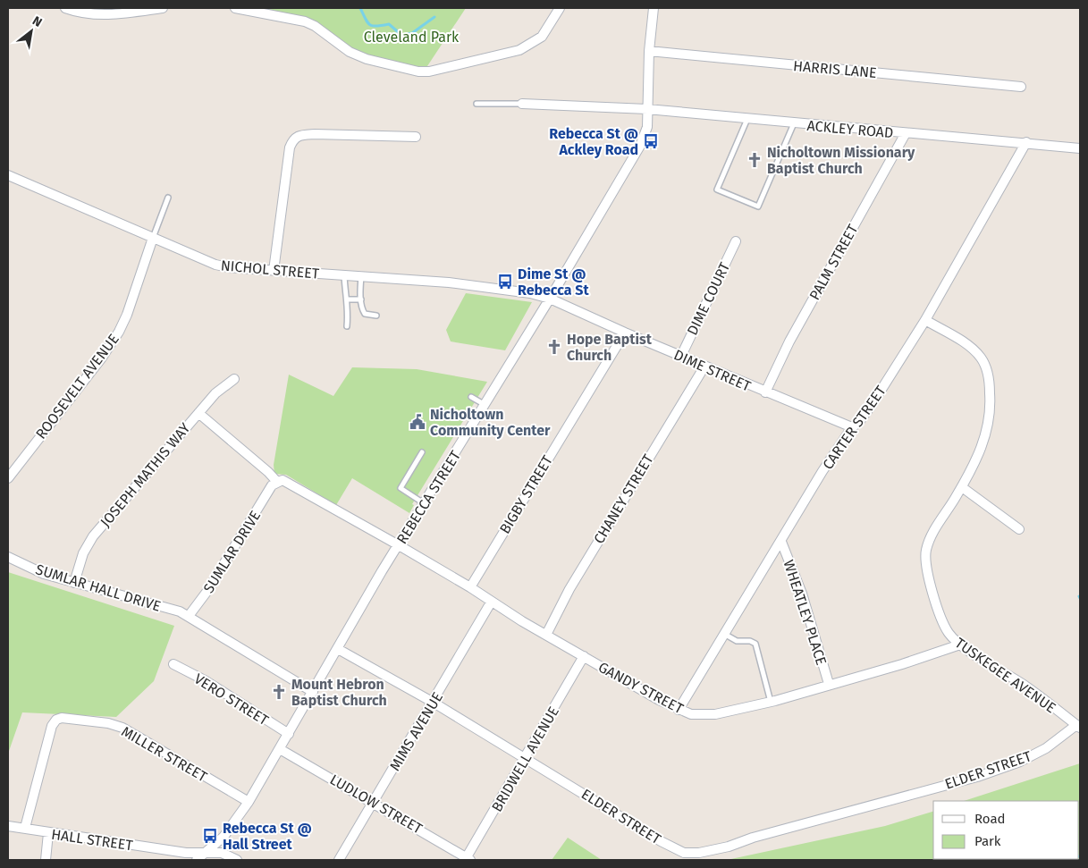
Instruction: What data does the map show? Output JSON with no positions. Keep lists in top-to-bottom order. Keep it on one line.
{"streets":{"street":["HARRIS LANE","ACKLEY ROAD","PALM STREET","NICHOL STREET","DIME COURT","DIME STREET","ROOSEVELT AVENUE","CARTER STREET","JOSEPH MATHIS WAY","BIGBY STREET","REBECCA STREET","CHANEY STREET","SUMLAR DRIVE","SUMLAR HALL DRIVE","WHEATLEY PLACE","TUSKEGEE AVENUE","GANDY STREET","VERO STREET","MIMS AVENUE","MILLER STREET","BRIDWELL AVENUE","ELDER STREET","LUDLOW STREET","HALL STREET"]},"crossings":[["HARRIS LANE","REBECCA STREET"],["ACKLEY ROAD","PALM STREET"],["ACKLEY ROAD","CARTER STREET"],["ACKLEY ROAD","REBECCA STREET"],["PALM STREET","DIME STREET"],["NICHOL STREET","DIME STREET"],["NICHOL STREET","ROOSEVELT AVENUE"],["NICHOL STREET","REBECCA STREET"],["DIME COURT","DIME STREET"],["DIME STREET","CARTER STREET"],["DIME STREET","BIGBY STREET"],["DIME STREET","REBECCA STREET"],["DIME STREET","CHANEY STREET"],["CARTER STREET","WHEATLEY PLACE"],["CARTER STREET","TUSKEGEE AVENUE"],["CARTER STREET","GANDY STREET"],["JOSEPH MATHIS WAY","SUMLAR HALL DRIVE"],["BIGBY STREET","GANDY STREET"],["REBECCA STREET","GANDY STREET"],["REBECCA STREET","VERO STREET"],["REBECCA STREET","MILLER STREET"],["REBECCA STREET","ELDER STREET"],["REBECCA STREET","LUDLOW STREET"],["REBECCA STREET","HALL STREET"],["CHANEY STREET","GANDY STREET"],["SUMLAR DRIVE","SUMLAR HALL DRIVE"],["WHEATLEY PLACE","GANDY STREET"],["TUSKEGEE AVENUE","GANDY STREET"],["TUSKEGEE AVENUE","ELDER STREET"],["GANDY STREET","MIMS AVENUE"],["GANDY STREET","BRIDWELL AVENUE"],["MIMS AVENUE","ELDER STREET"],["MIMS AVENUE","LUDLOW STREET"],["MILLER STREET","HALL STREET"],["BRIDWELL AVENUE","ELDER STREET"],["BRIDWELL AVENUE","LUDLOW STREET"]],"parks":["Cleveland Park"],"places":{"bus stop":["Rebecca St @ Ackley Road","Dime St @ Rebecca St","Rebecca St @ Hall Street"],"church":["Nicholtown Missionary Baptist Church","Hope Baptist Church","Mount Hebron Baptist Church"],"public building":["Nicholtown Community Center"]},"legend":["Road","Park"],"north":"top right"}
